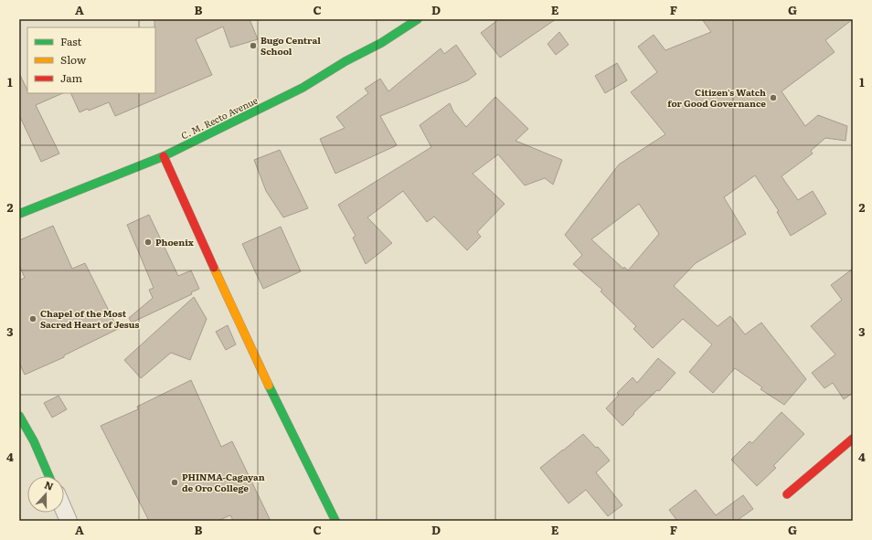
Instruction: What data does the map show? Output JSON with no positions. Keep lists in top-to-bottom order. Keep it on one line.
{"streets":{"main road":["C. M. Recto Avenue"]},"places":["Bugo Central School","Citizen's Watch for Good Governance","Phoenix","Chapel of the Most Sacred Heart of Jesus","PHINMA-Cagayan de Oro College"],"legend":["Fast","Slow","Jam"],"north":"top","grid":{"columns":["A","B","C","D","E","F","G"],"rows":["1","2","3","4"]}}
